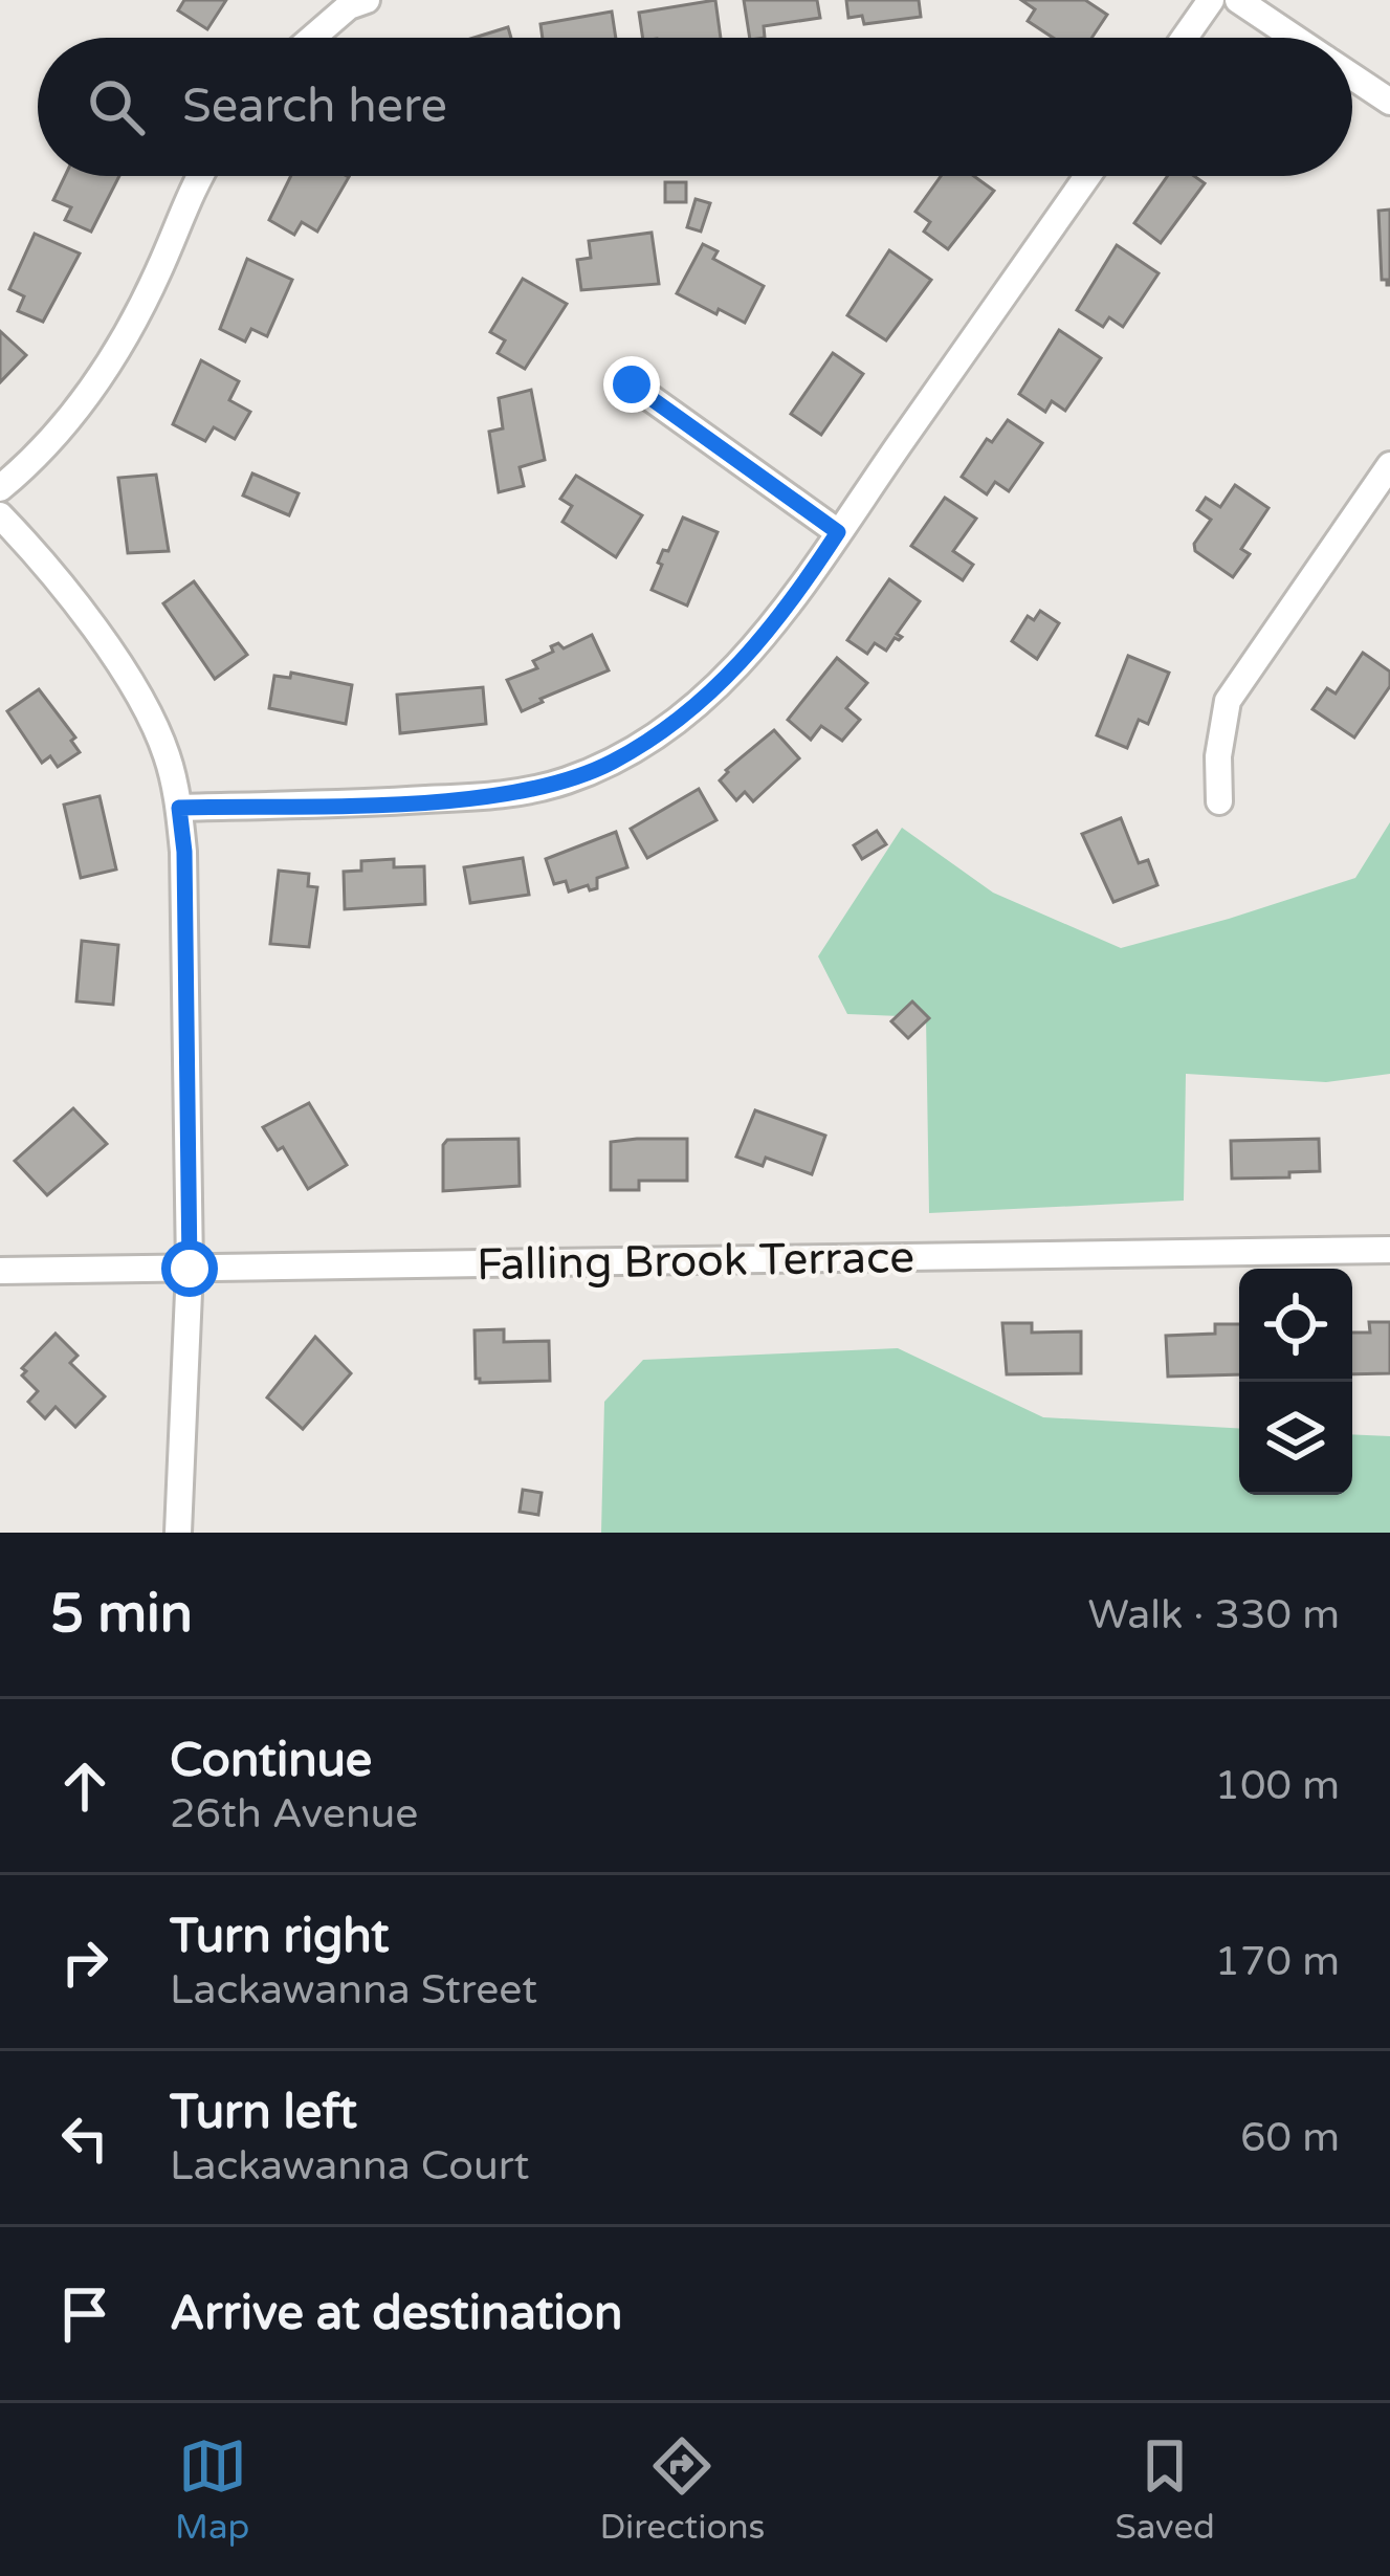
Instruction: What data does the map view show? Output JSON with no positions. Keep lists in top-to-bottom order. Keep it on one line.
{"streets":{"street":["Falling Brook Terrace"]},"page":{"search":"Search here","heading":["5 min","Walk · 330 m"],"list":[["Continue","26th Avenue","100 m"],["Turn right","Lackawanna Street","170 m"],["Turn left","Lackawanna Court","60 m"],"Arrive at destination"],"nav":["Map","Directions","Saved"]}}
